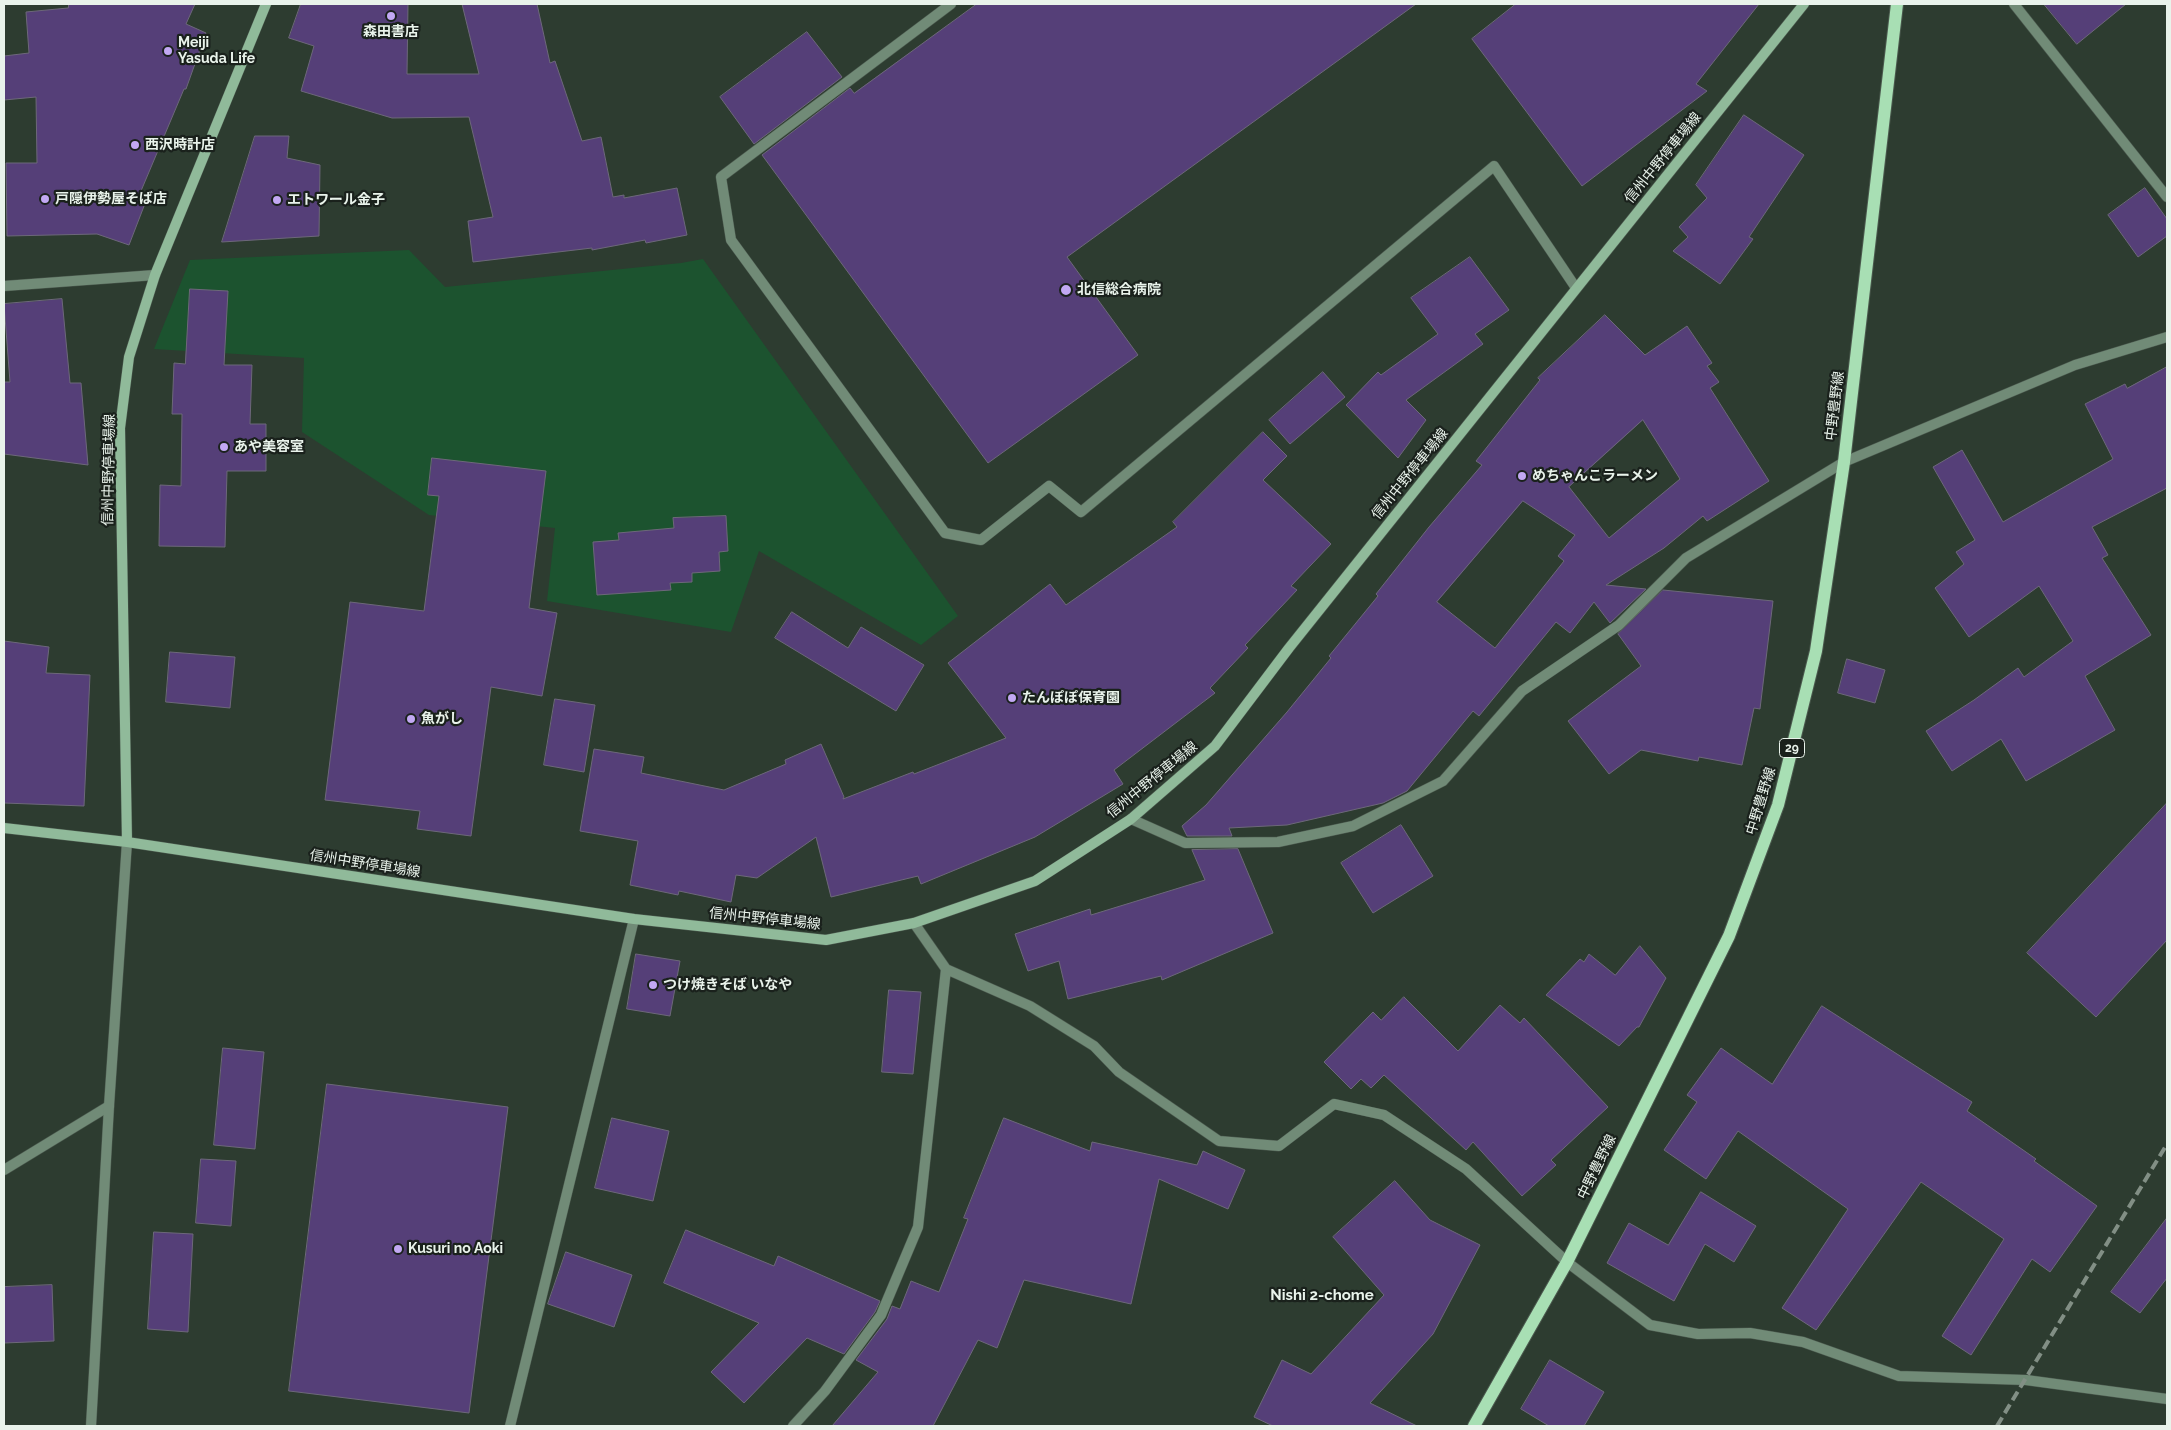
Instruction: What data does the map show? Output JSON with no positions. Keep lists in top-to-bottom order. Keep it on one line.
{"streets":{"main road":["信州中野停車場線","中野豊野線","29"]},"districts":["Nishi 2-chome"],"places":["森田書店","Meiji Yasuda Life","西沢時計店","戸隠伊勢屋そば店","エトワール金子","北信総合病院","あや美容室","めちゃんこラーメン","たんぽぽ保育園","魚がし","つけ焼きそば いなや","Kusuri no Aoki"]}
